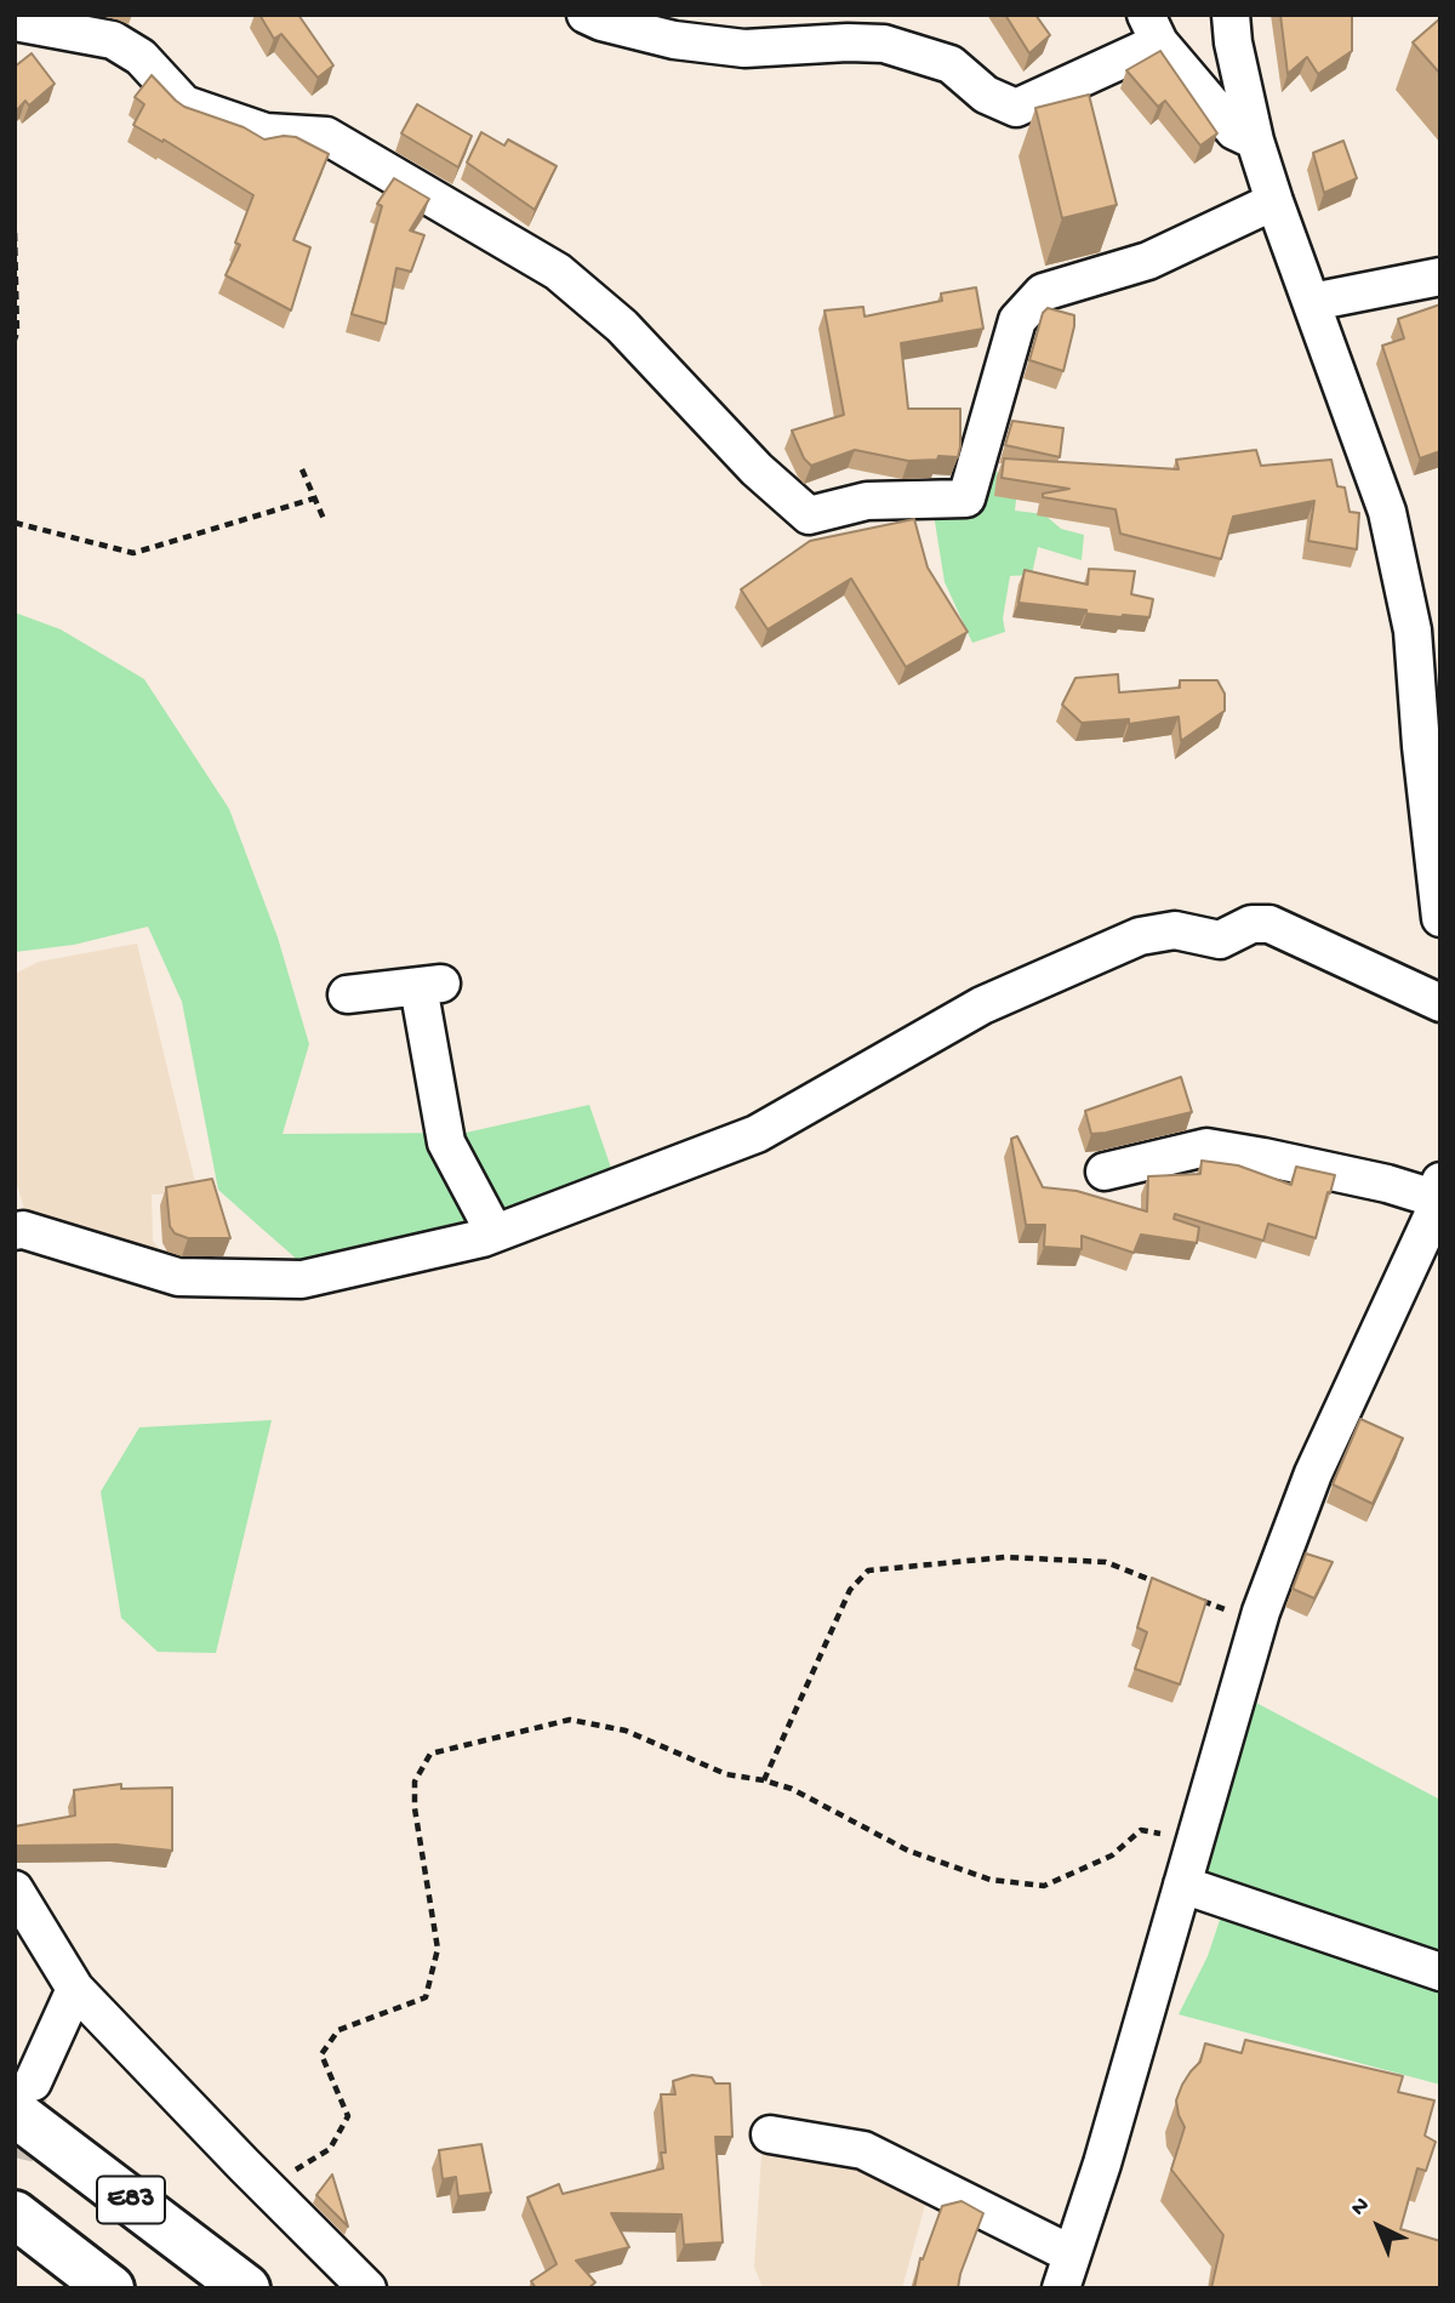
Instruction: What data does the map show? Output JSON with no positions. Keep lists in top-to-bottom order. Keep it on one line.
{"streets":{"highway":["E83"]},"north":"top left"}
